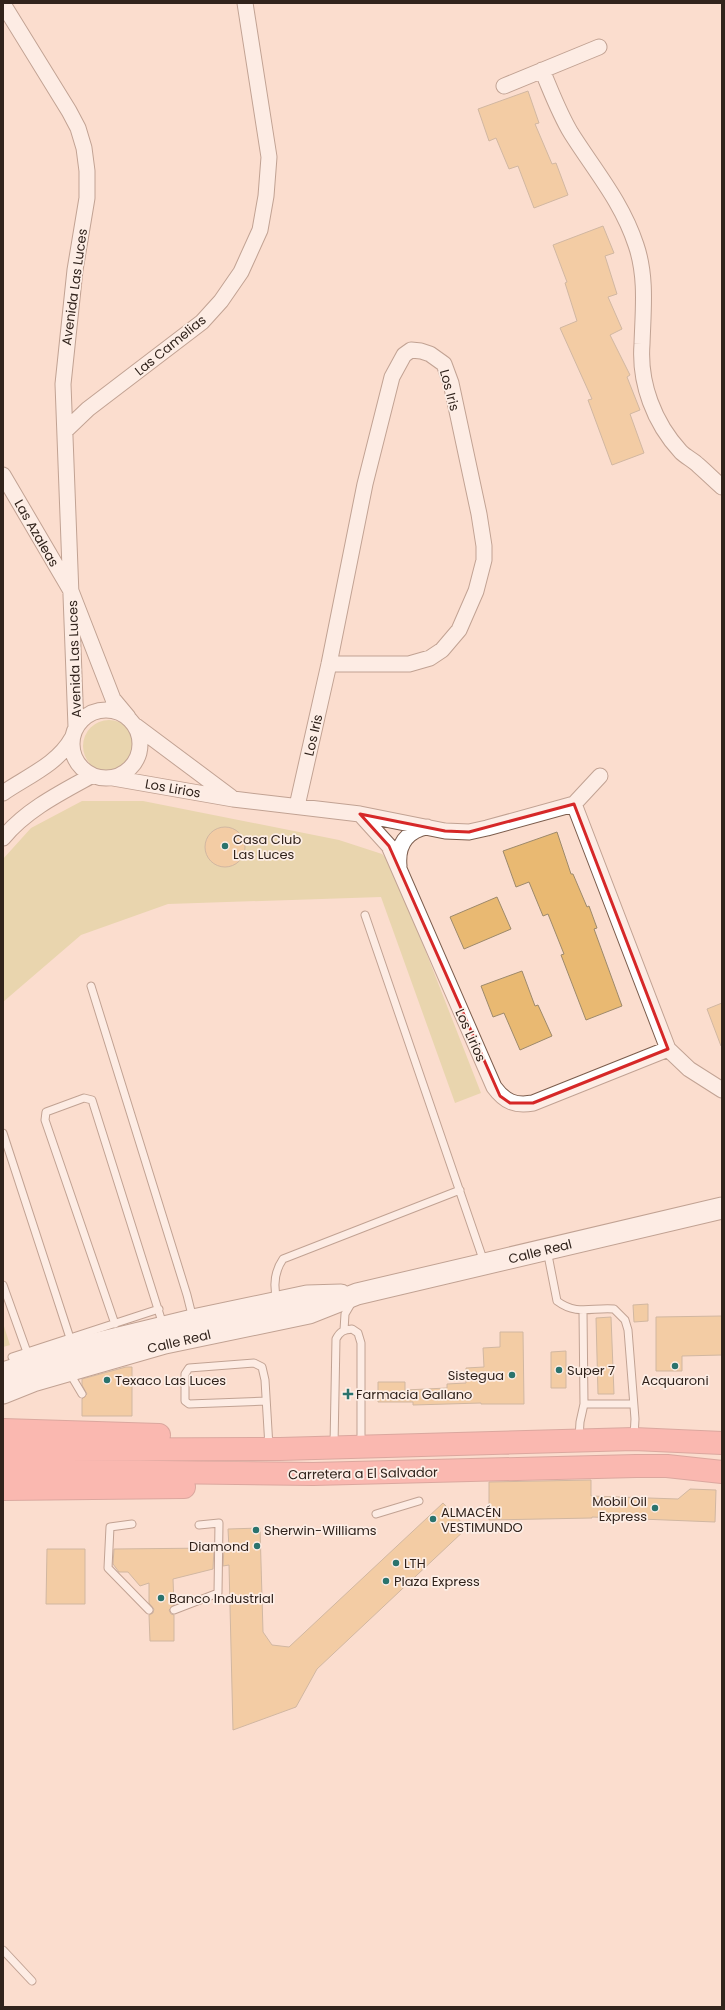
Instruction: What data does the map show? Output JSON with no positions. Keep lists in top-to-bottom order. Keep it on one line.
{"streets":{"highway":["Carretera a El Salvador"],"main road":["Calle Real"],"street":["Avenida Las Luces","Las Camelias","Los Iris","Las Azaleas","Los Lirios"]},"crossings":[["Avenida Las Luces","Las Camelias"],["Avenida Las Luces","Las Azaleas"],["Avenida Las Luces","Los Lirios"],["Los Iris","Los Lirios"]],"places":{"other":["Casa Club Las Luces","Acquaroni","Super 7","Sistegua","Texaco Las Luces","Mobil Oil Express","ALMACÉN VESTIMUNDO","Sherwin-Williams","Diamond","LTH","Plaza Express","Banco Industrial"],"health":["Farmacia Gallano"]}}
